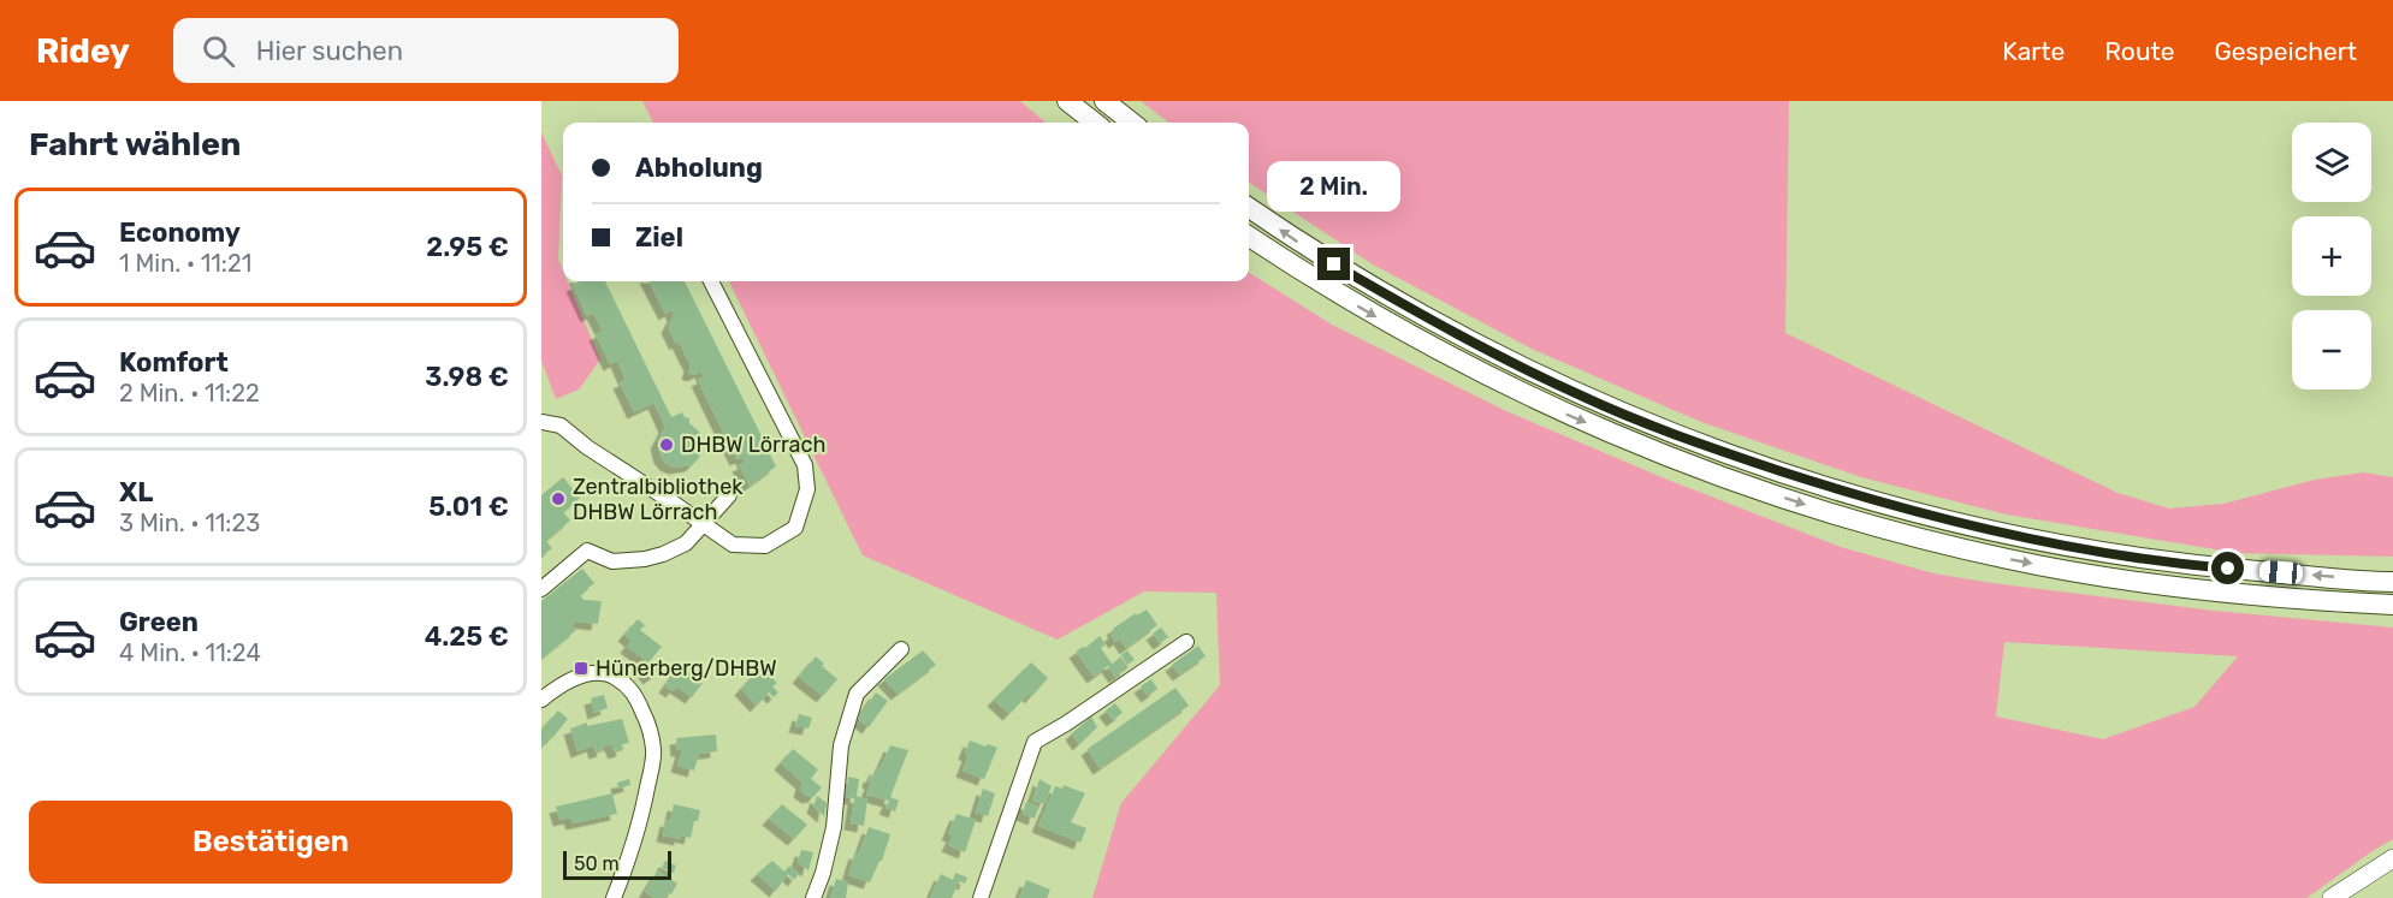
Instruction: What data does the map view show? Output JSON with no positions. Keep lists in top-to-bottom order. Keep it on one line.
{"places":{"other":["DHBW Lörrach","Zentralbibliothek DHBW Lörrach"],"transit":["Hünerberg/DHBW"]},"scale_bar":"50 m","page":{"header":"Ridey","search":"Hier suchen","nav":["Karte","Route","Gespeichert"],"heading":"Fahrt wählen","map_buttons":["+","−"],"banner":["Abholung","Ziel"],"bubble":"2 Min.","list":[{"name":"Economy","note":"1 Min. · 11:21","value":"2.95 €"},{"name":"Komfort","note":"2 Min. · 11:22","value":"3.98 €"},{"name":"XL","note":"3 Min. · 11:23","value":"5.01 €"},{"name":"Green","note":"4 Min. · 11:24","value":"4.25 €"}],"buttons":"Bestätigen","scale":"50 m"}}
